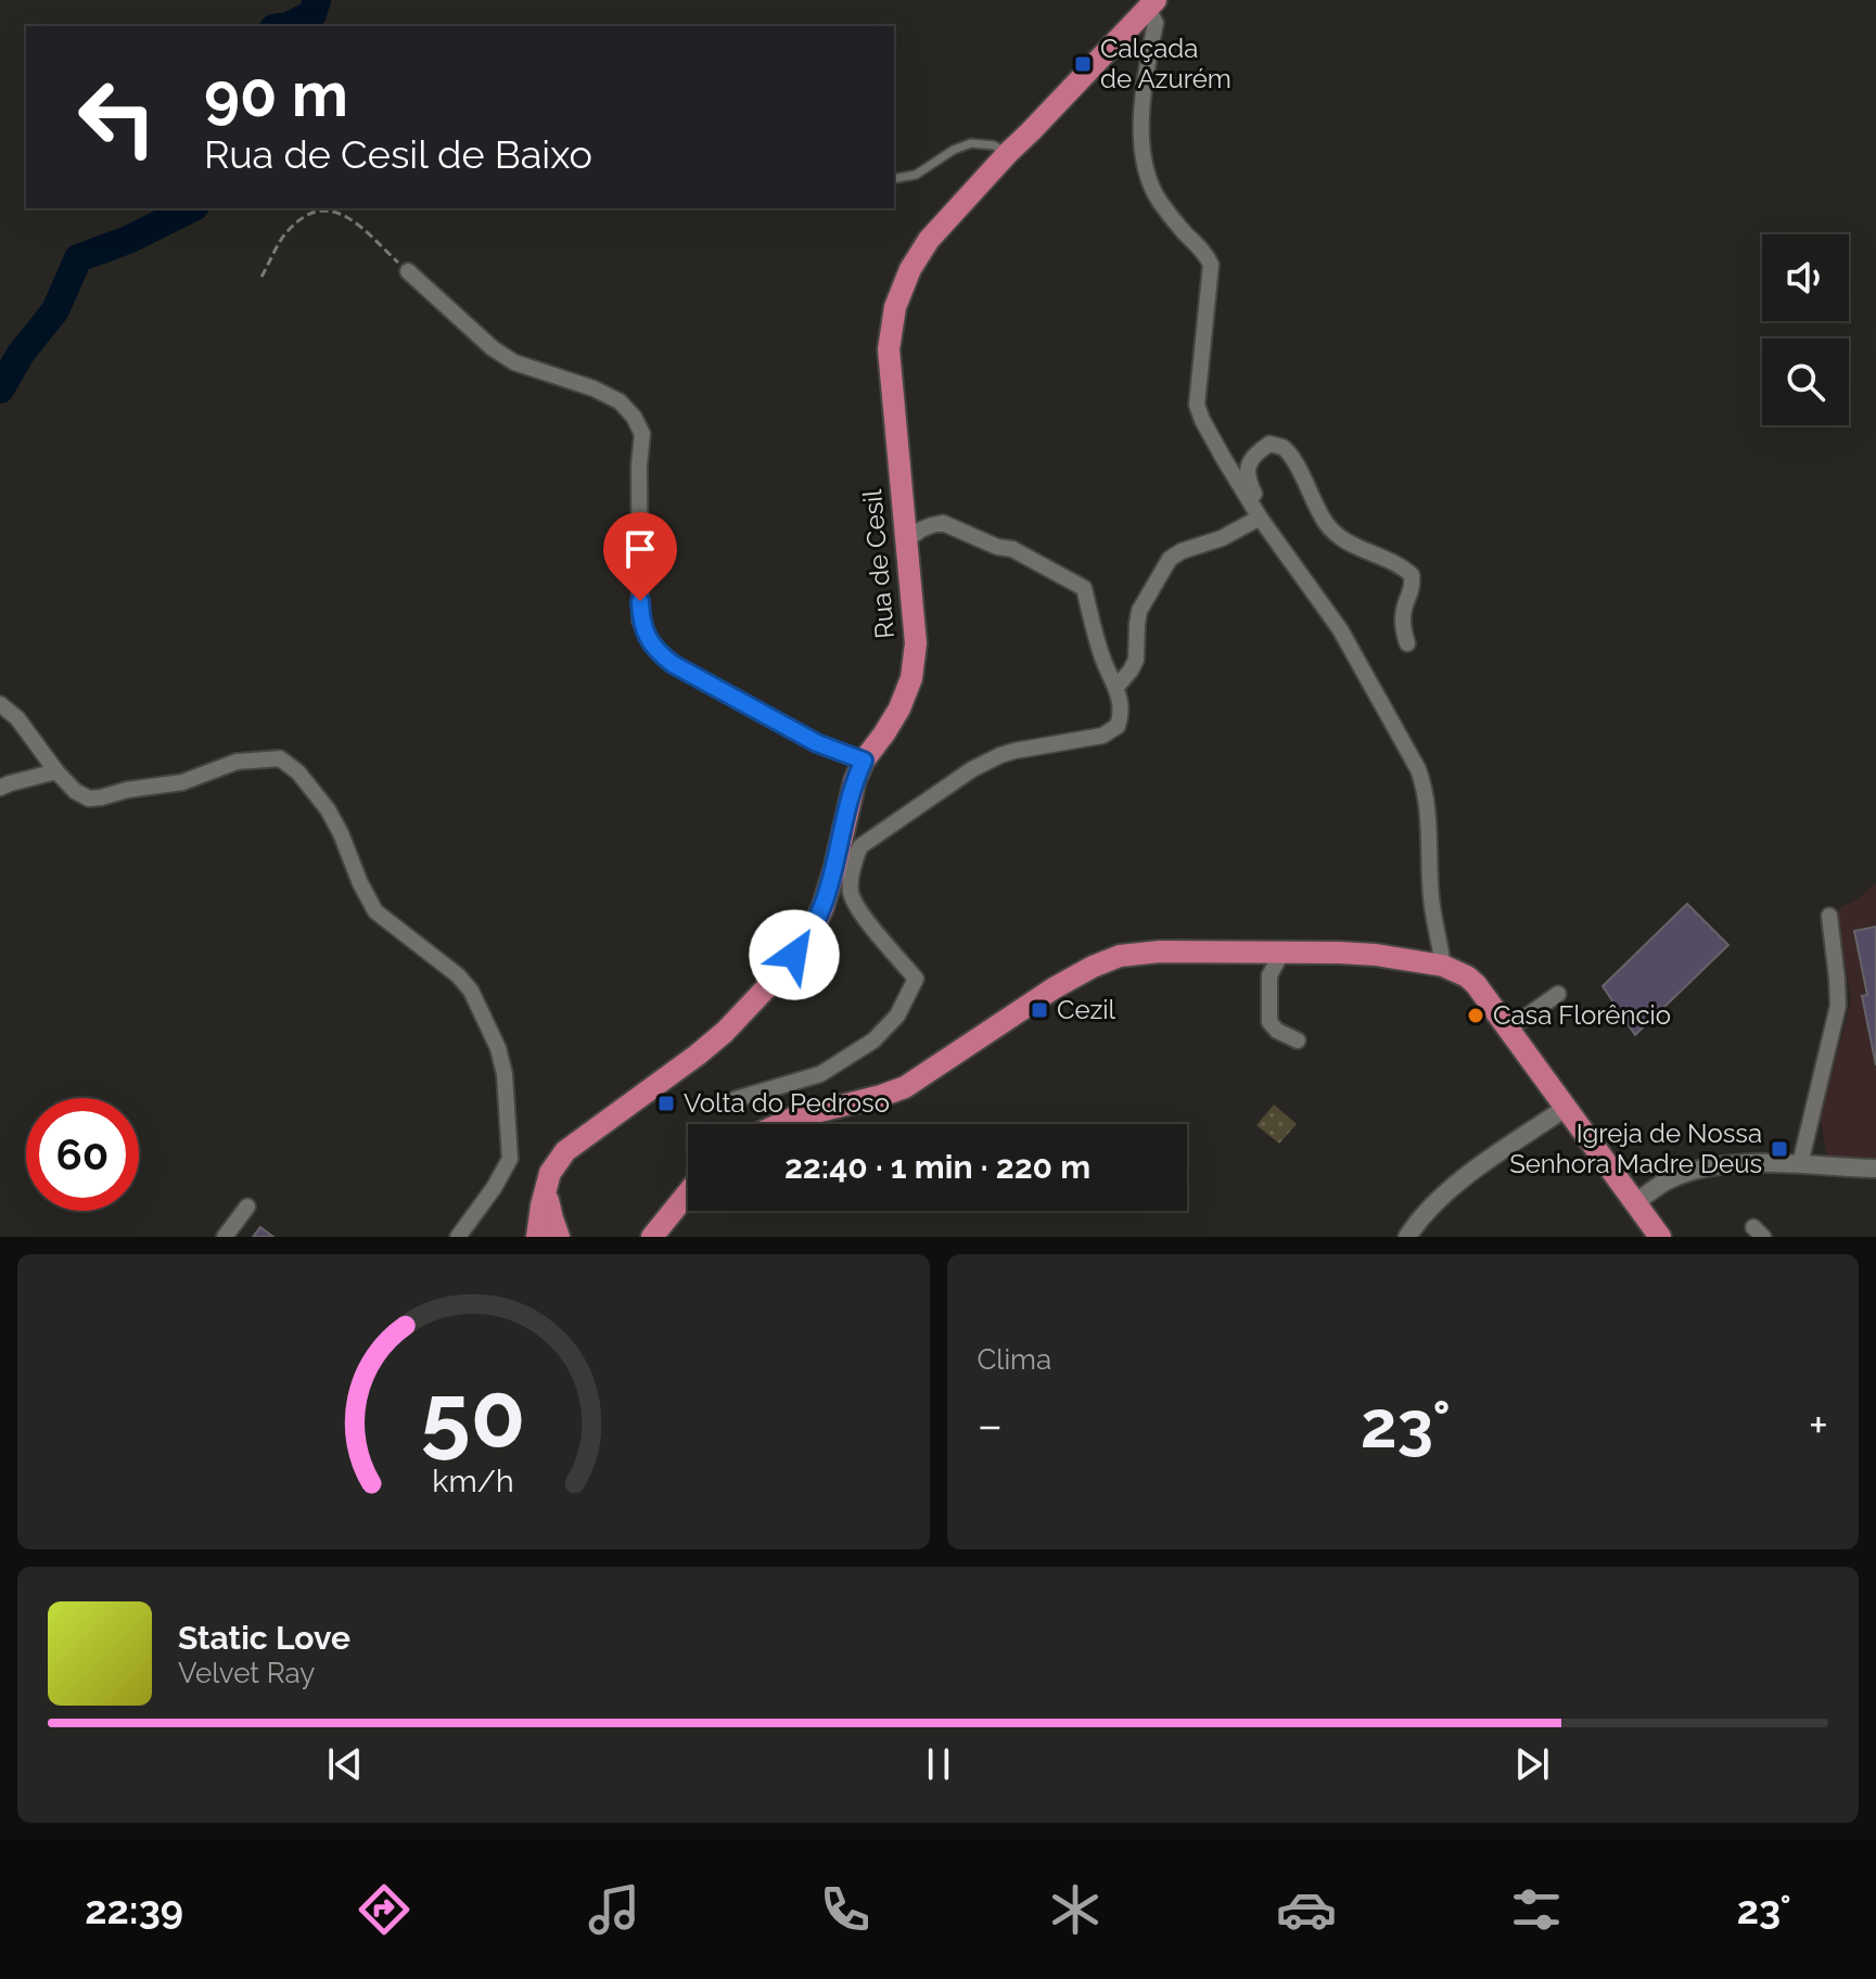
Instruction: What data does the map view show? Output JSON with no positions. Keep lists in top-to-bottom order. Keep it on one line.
{"streets":{"main road":["Rua de Cesil"]},"places":{"transit":["Calçada de Azurém","Cezil","Volta do Pedroso","Igreja de Nossa Senhora Madre Deus"],"other":["Casa Florêncio"]},"page":{"turn":["90 m","Rua de Cesil de Baixo"],"limit":"60","trip":"22:40 · 1 min · 220 m","tile":"Clima","heat":["−","23°","+"],"song":["Static Love","Velvet Ray"],"tabs":["22:39","23°"],"gauge":["50","km/h"]}}
